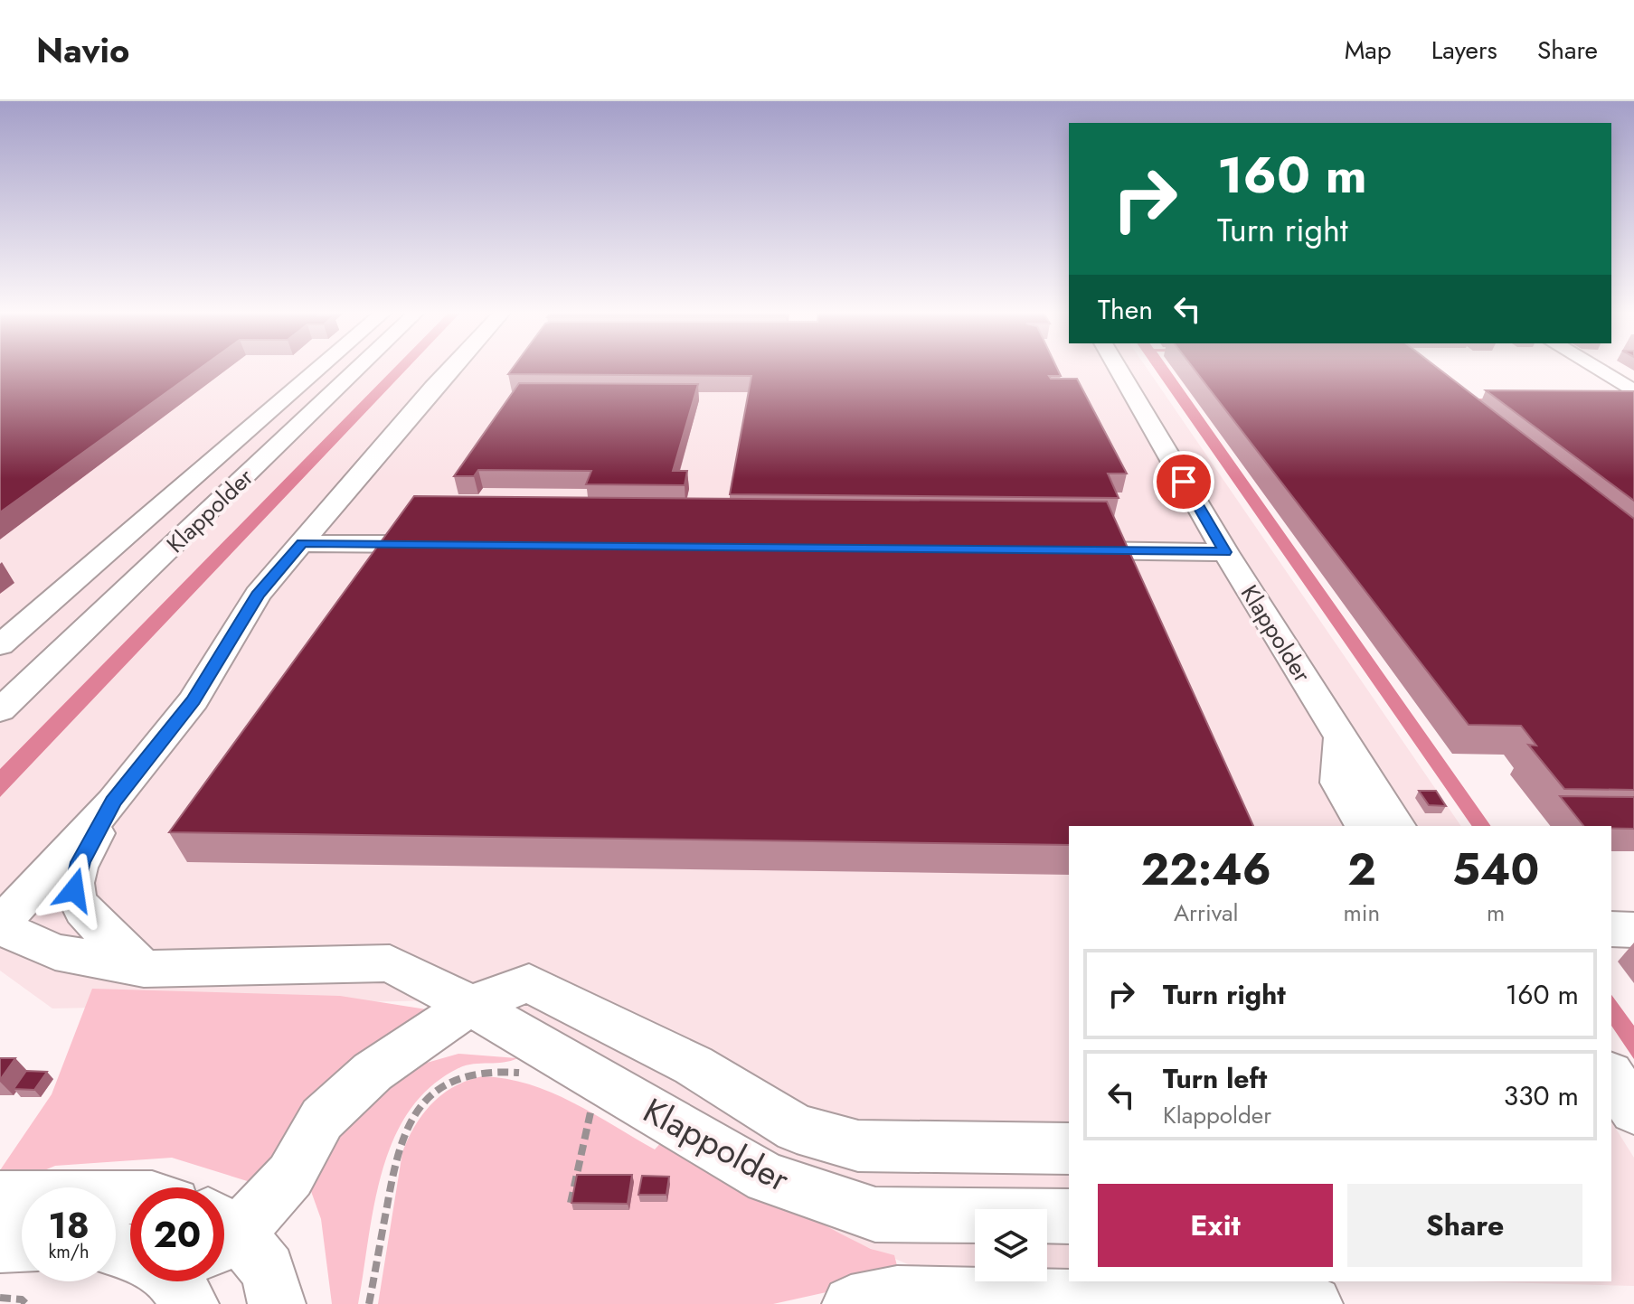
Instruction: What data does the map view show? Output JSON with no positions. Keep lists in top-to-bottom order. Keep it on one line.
{"streets":{"street":["Klappolder"]},"page":{"header":"Navio","nav":["Map","Layers","Share"],"turn":["160 m","Turn right"],"then":"Then","eta":["22:46","Arrival","2","min","540","m"],"list":[{"name":"Turn right","value":"160 m"},{"name":"Turn left","note":"Klappolder","value":"330 m"}],"buttons":["Exit","Share"],"speed":"18 km/h","limit":"20"}}
